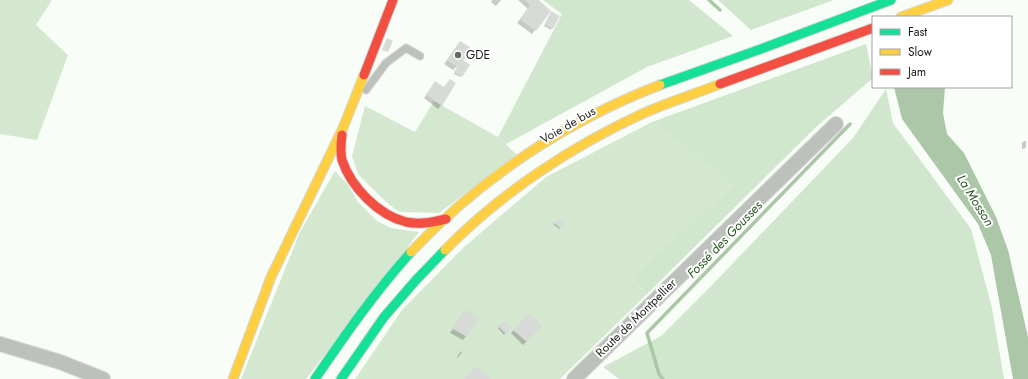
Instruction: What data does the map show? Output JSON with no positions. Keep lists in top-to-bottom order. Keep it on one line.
{"streets":{"street":["Route de Montpellier"],"lane":["Voie de bus"]},"water":["La Mosson","Fossé des Gousses"],"places":["GDE"],"legend":["Fast","Slow","Jam"]}
